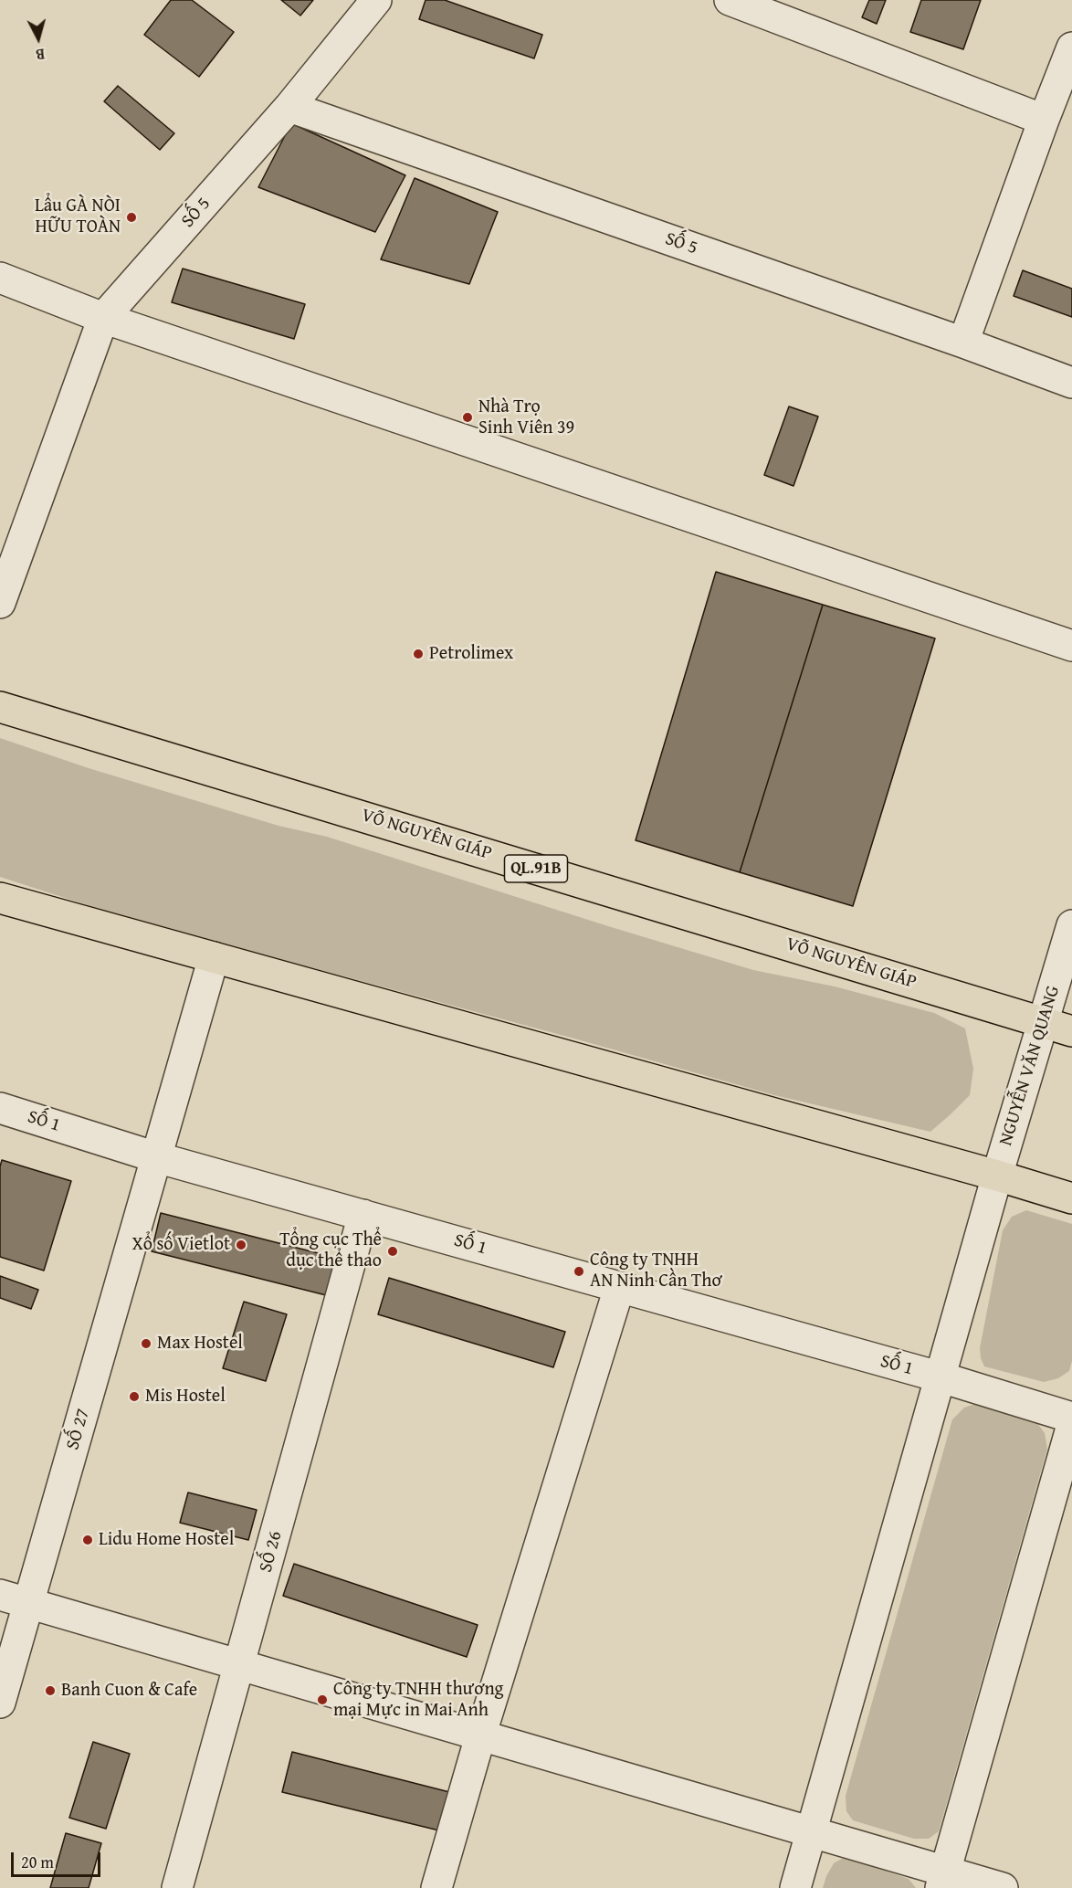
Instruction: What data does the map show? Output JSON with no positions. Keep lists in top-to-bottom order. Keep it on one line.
{"streets":{"highway":["VÕ NGUYÊN GIÁP","QL.91B"],"street":["SỐ 5","NGUYỄN VĂN QUANG","SỐ 1","SỐ 27","SỐ 26"]},"crossings":[["VÕ NGUYÊN GIÁP","NGUYỄN VĂN QUANG"],["NGUYỄN VĂN QUANG","SỐ 1"],["SỐ 1","SỐ 27"],["SỐ 1","SỐ 26"]],"places":["Lẩu GÀ NÒI HỮU TOÀN","Nhà Trọ Sinh Viên 39","Petrolimex","Xổ số Vietlot","Tổng cục Thể dục thể thao","Công ty TNHH AN Ninh Cần Thơ","Max Hostel","Mis Hostel","Lidu Home Hostel","Banh Cuon & Cafe","Công ty TNHH thương mại Mực in Mai Anh"],"scale_bar":"20 m","north":"bottom"}
